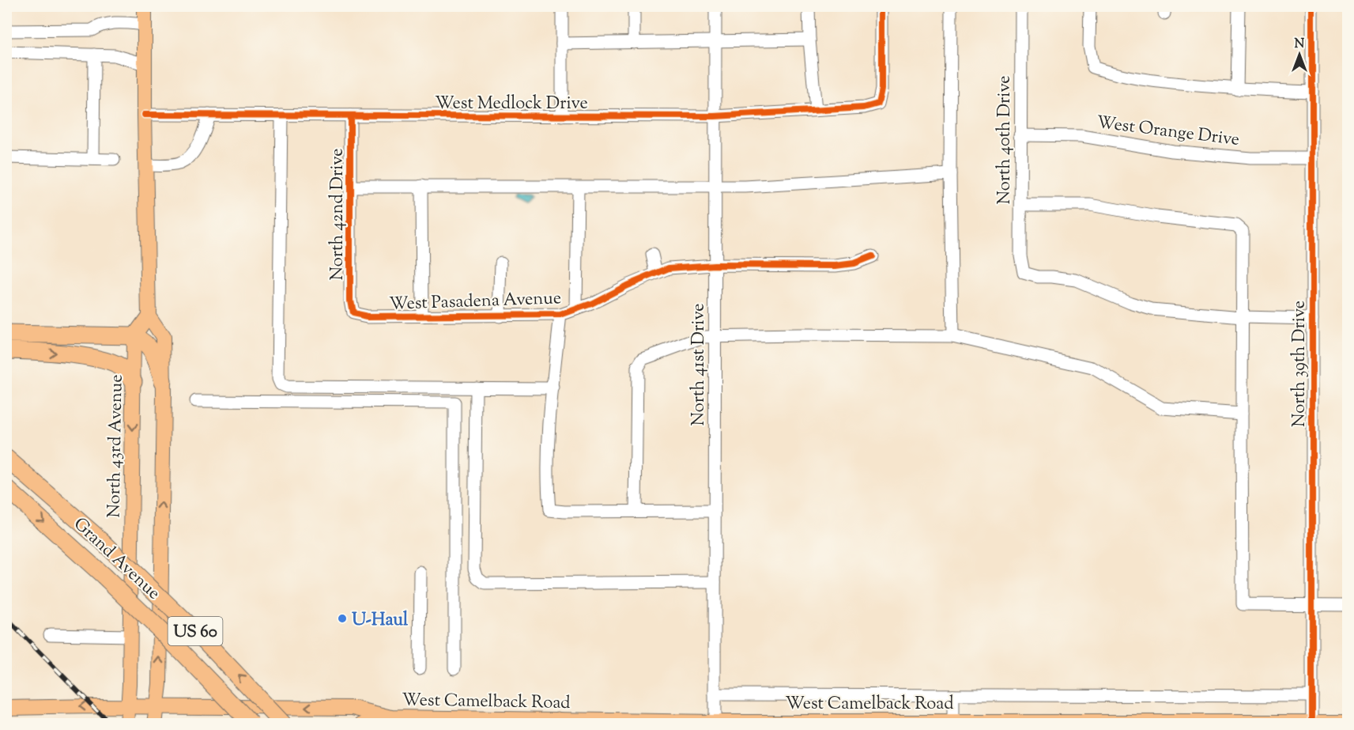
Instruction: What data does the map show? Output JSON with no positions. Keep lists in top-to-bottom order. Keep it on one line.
{"streets":{"highway":["Grand Avenue","US 60"],"main road":["North 43rd Avenue","West Camelback Road"],"street":["West Medlock Drive","West Orange Drive","North 40th Drive","North 42nd Drive","West Pasadena Avenue","North 39th Drive","North 41st Drive"]},"crossings":[["West Medlock Drive","North 42nd Drive"],["West Medlock Drive","North 41st Drive"],["West Orange Drive","North 40th Drive"],["West Orange Drive","North 39th Drive"],["North 42nd Drive","West Pasadena Avenue"],["West Pasadena Avenue","North 41st Drive"],["North 39th Drive","West Camelback Road"],["North 41st Drive","West Camelback Road"],["North 43rd Avenue","West Camelback Road"]],"places":["U-Haul"],"north":"top"}
